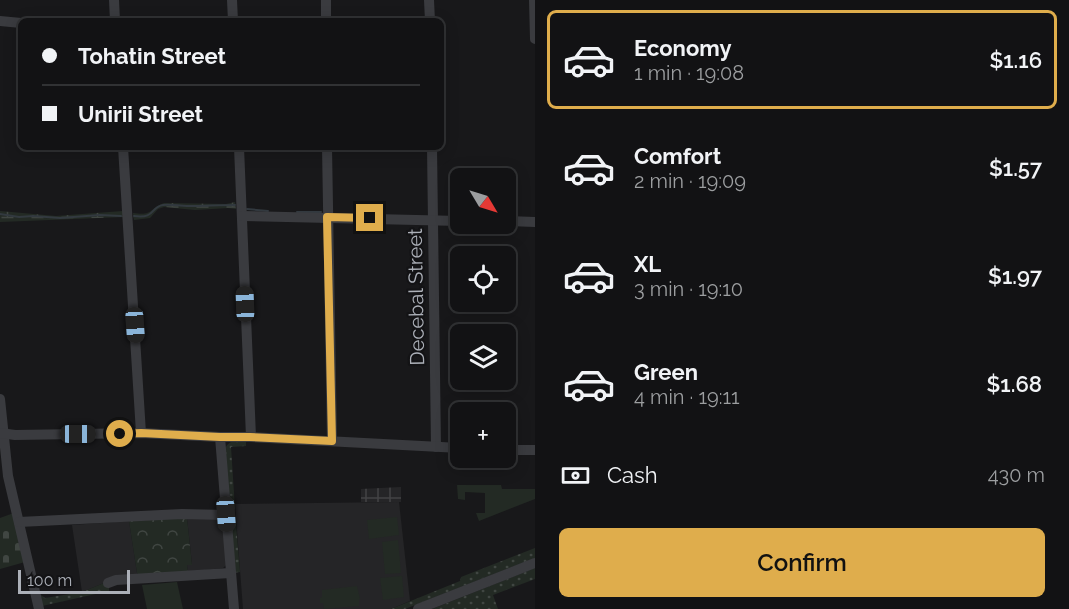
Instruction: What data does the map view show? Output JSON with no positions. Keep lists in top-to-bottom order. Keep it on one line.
{"streets":{"street":["Decebal Street"]},"scale_bar":"100 m","north":"bottom right","page":{"list":[{"name":"Economy","note":"1 min · 19:08","value":"$1.16"},{"name":"Comfort","note":"2 min · 19:09","value":"$1.57"},{"name":"XL","note":"3 min · 19:10","value":"$1.97"},{"name":"Green","note":"4 min · 19:11","value":"$1.68"}],"banner":["Tohatin Street","Unirii Street"],"map_buttons":"+","pay":["Cash","430 m"],"buttons":"Confirm","scale":"100 m"}}
